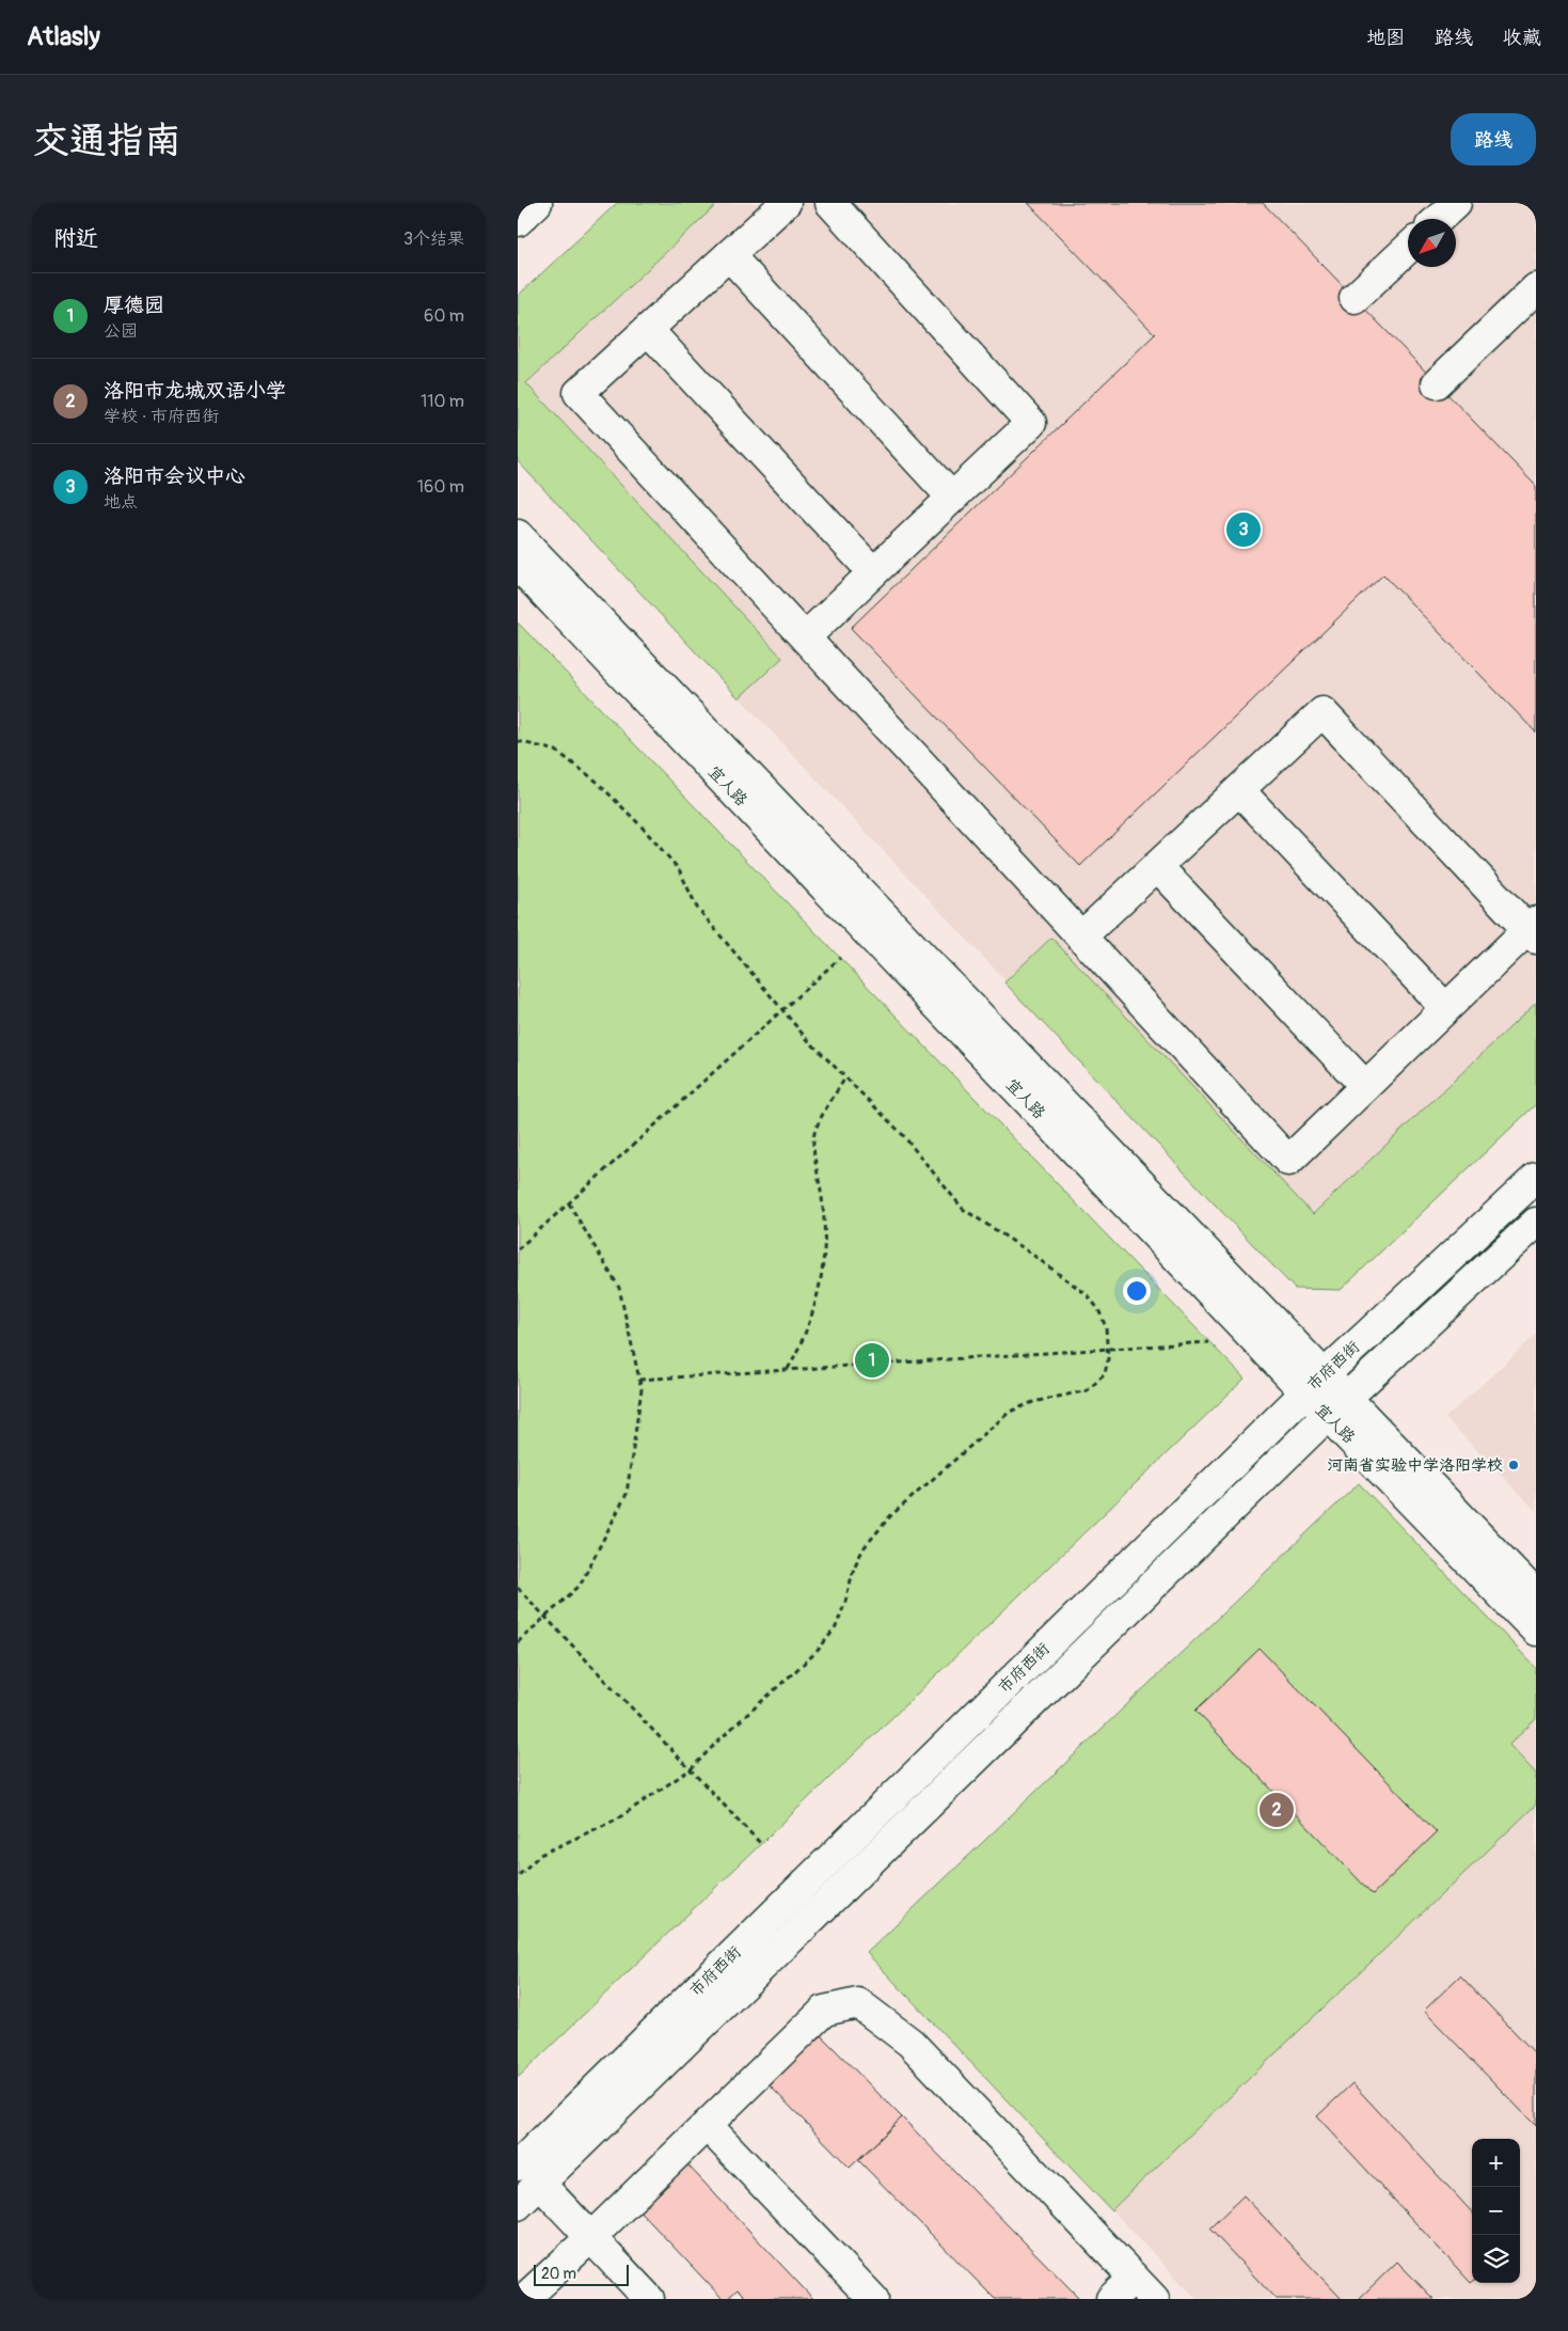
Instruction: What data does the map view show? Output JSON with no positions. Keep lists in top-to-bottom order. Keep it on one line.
{"streets":{"street":["宜人路","市府西街"]},"crossings":[["宜人路","市府西街"]],"places":["河南省实验中学洛阳学校"],"scale_bar":"20 m","north":"bottom left","page":{"header":"Atlasly","nav":["地图","路线","收藏"],"buttons":"路线","title":"交通指南","heading":["附近","3个结果"],"list":[{"mark":"1","name":"厚德园","note":"公园","value":"60 m"},{"mark":"2","name":"洛阳市龙城双语小学","note":"学校 · 市府西街","value":"110 m"},{"mark":"3","name":"洛阳市会议中心","note":"地点","value":"160 m"}],"pins":["3","1","2"],"map_buttons":["+","−"],"scale":"20 m"}}
